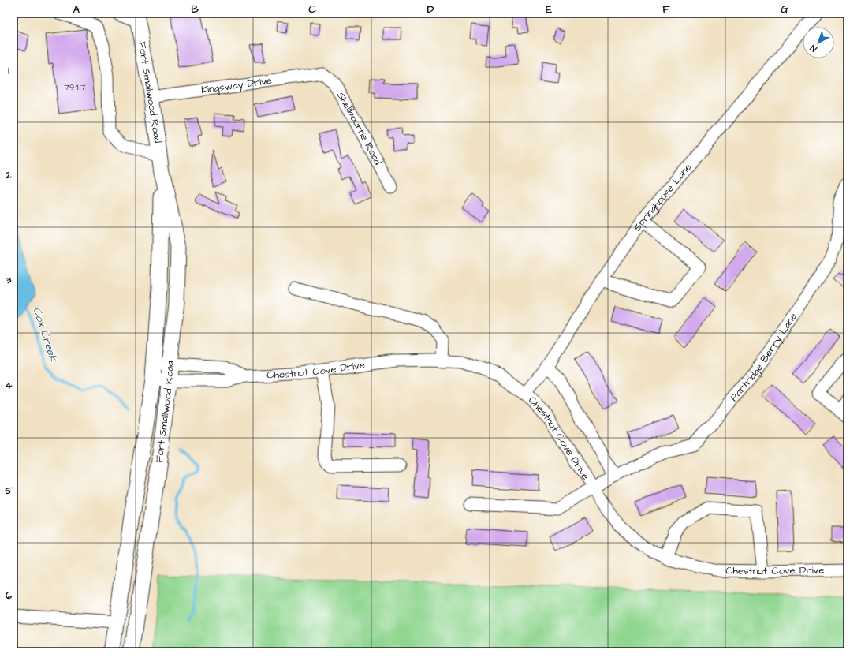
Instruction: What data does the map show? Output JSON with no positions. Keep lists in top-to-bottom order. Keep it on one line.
{"streets":{"main road":["Fort Smallwood Road"],"street":["Kingsway Drive","Shellbourne Road","Springhouse Lane","Partridge Berry Lane","Chestnut Cove Drive"]},"crossings":[["Kingsway Drive","Fort Smallwood Road"],["Kingsway Drive","Shellbourne Road"],["Fort Smallwood Road","Chestnut Cove Drive"],["Springhouse Lane","Chestnut Cove Drive"],["Partridge Berry Lane","Chestnut Cove Drive"]],"water":["Cox Creek"],"house_numbers":["7947"],"north":"bottom left","grid":{"columns":["A","B","C","D","E","F","G"],"rows":["1","2","3","4","5","6"]}}
